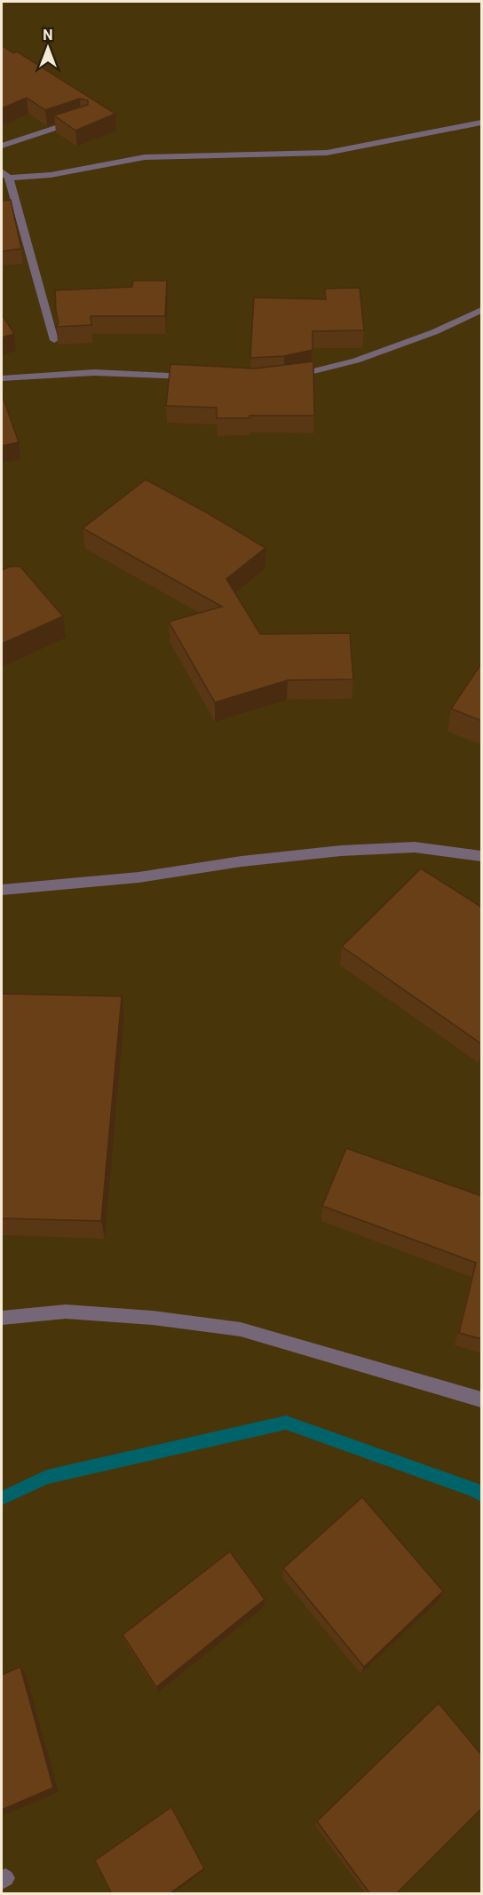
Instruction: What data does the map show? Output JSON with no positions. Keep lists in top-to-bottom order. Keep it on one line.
{"north":"top"}
